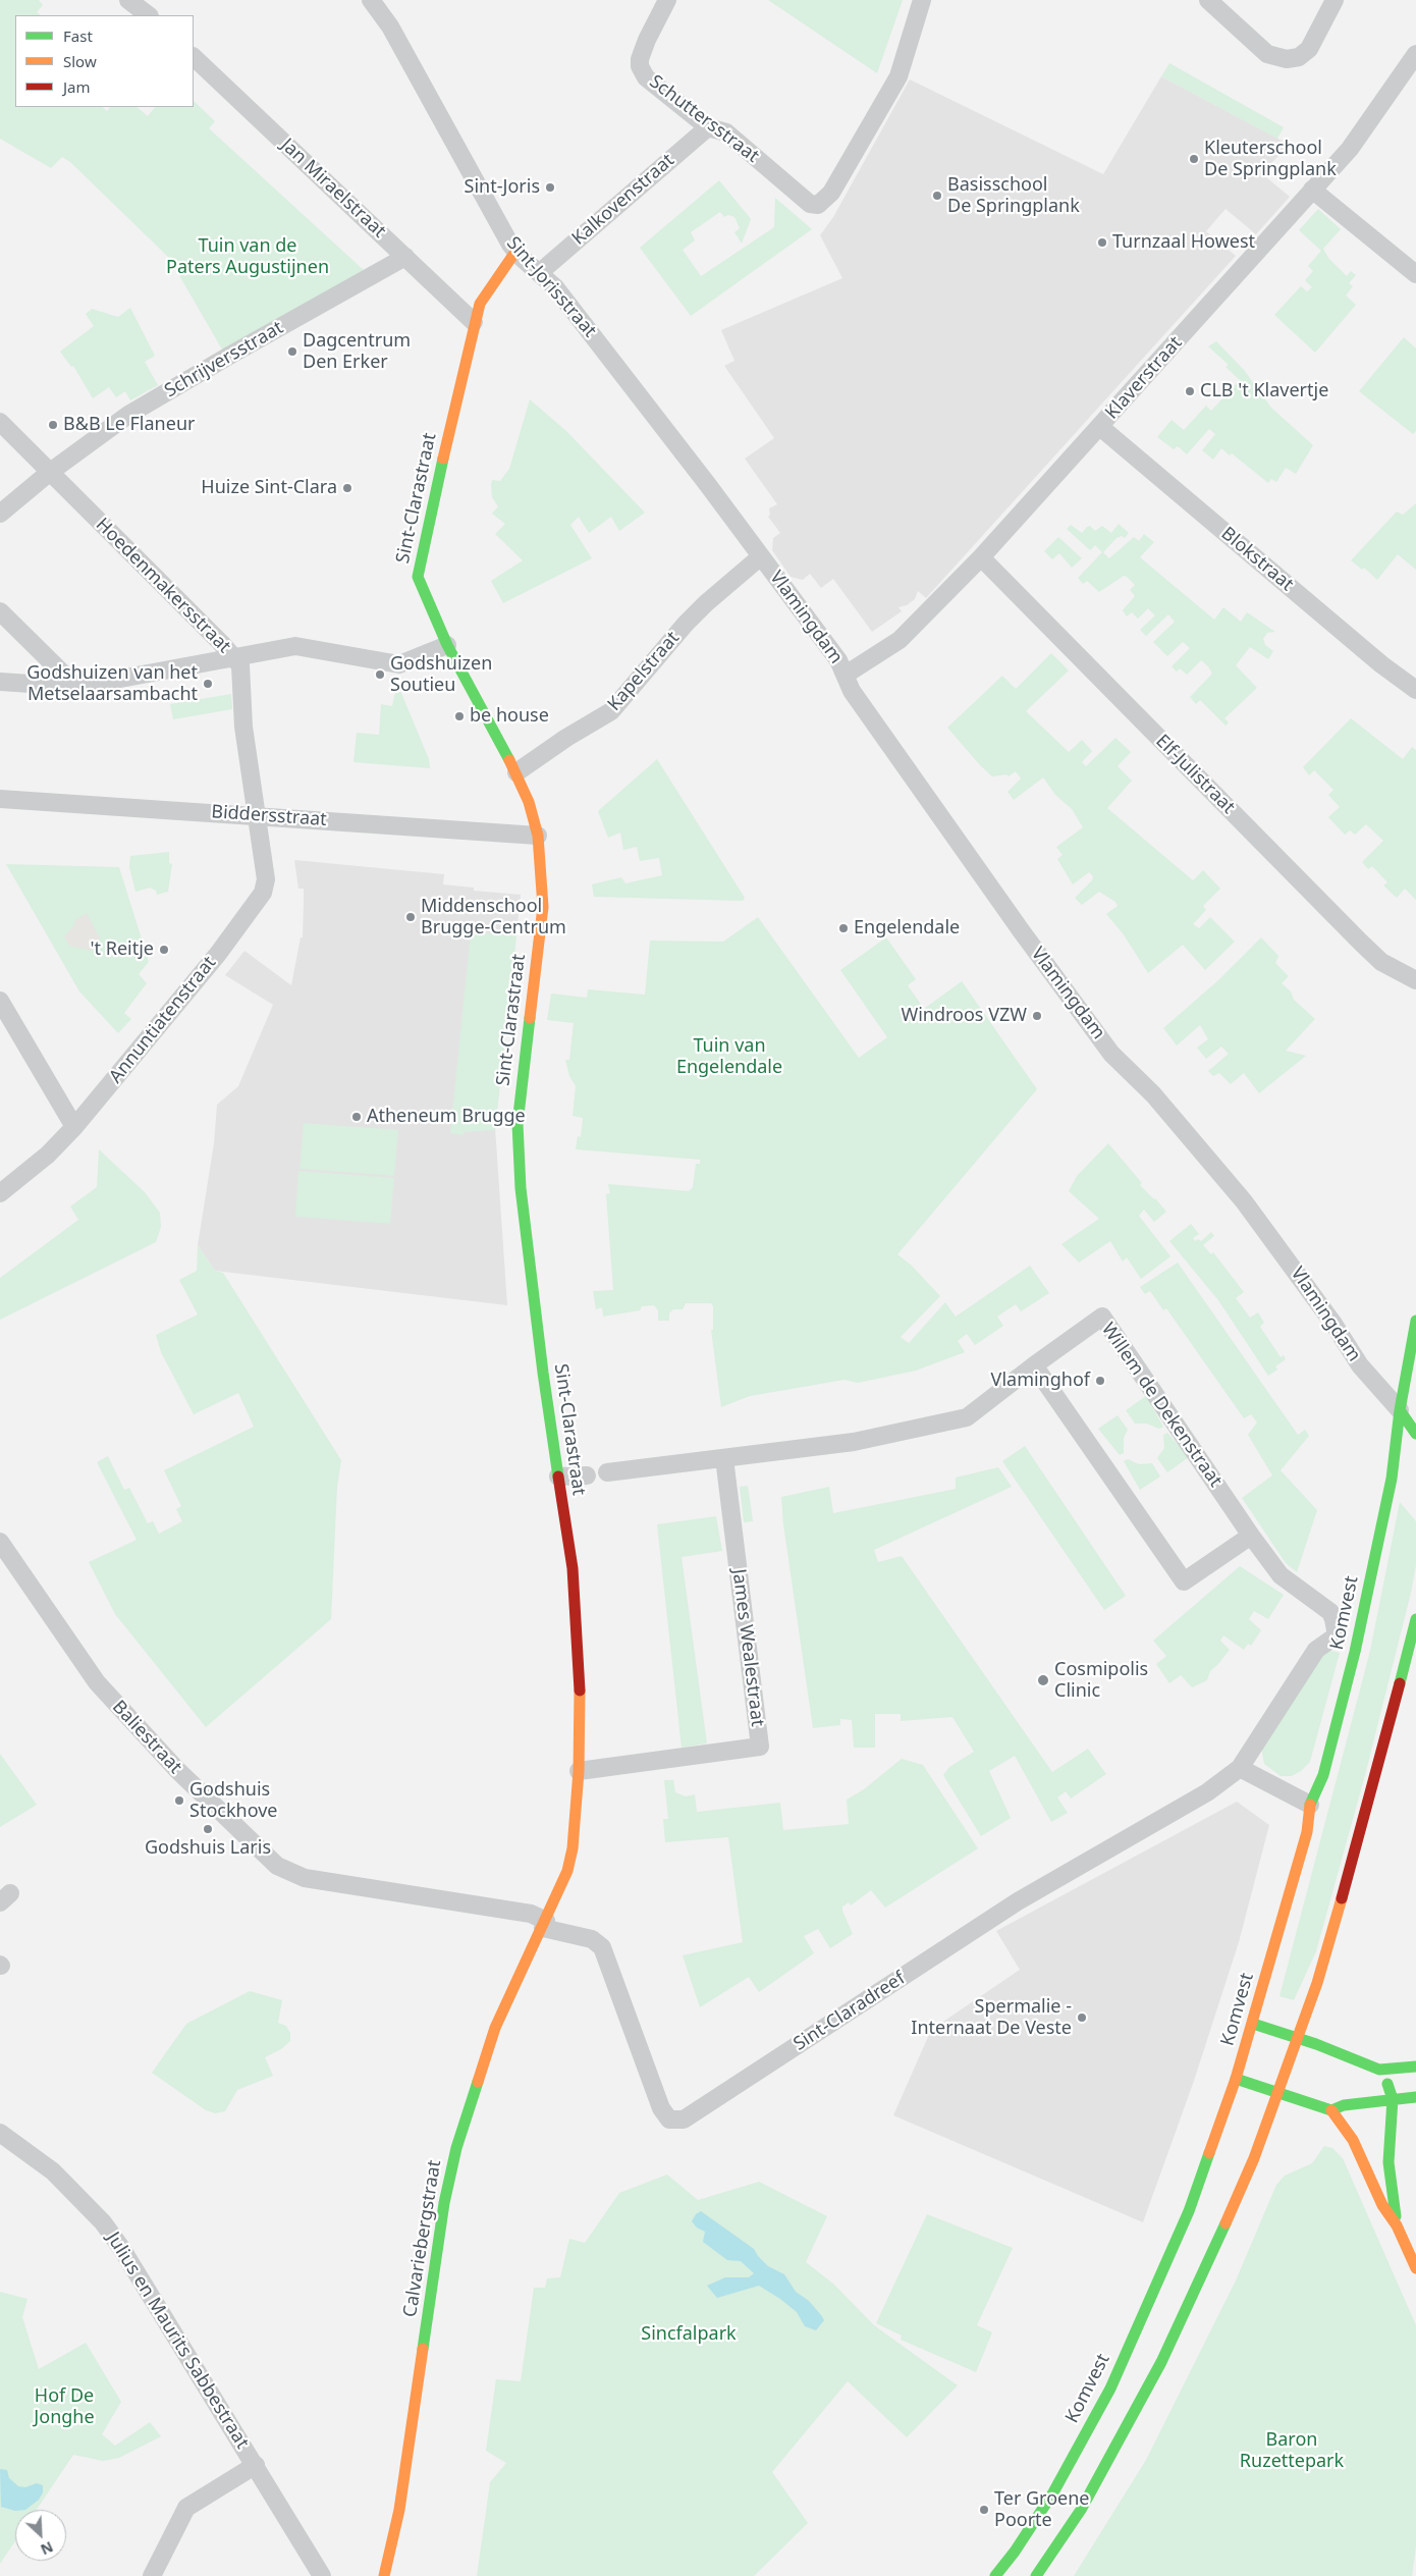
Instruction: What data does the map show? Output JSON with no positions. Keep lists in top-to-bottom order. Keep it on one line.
{"streets":{"main road":["Sint-Clarastraat","Komvest","Calvariebergstraat"],"street":["Schuttersstraat","Jan Miraelstraat","Kalkovenstraat","Sint-Jorisstraat","Schrijversstraat","Klaverstraat","Blokstraat","Hoedenmakersstraat","Vlamingdam","Kapelstraat","Elf-Julistraat","Biddersstraat","Annuntiatenstraat","Willem de Dekenstraat","James Wealestraat","Baliestraat","Sint-Claradreef","Julius en Maurits Sabbestraat"]},"crossings":[["Schuttersstraat","Kalkovenstraat"],["Jan Miraelstraat","Schrijversstraat"],["Jan Miraelstraat","Sint-Clarastraat"],["Kalkovenstraat","Sint-Jorisstraat"],["Sint-Jorisstraat","Sint-Clarastraat"],["Sint-Jorisstraat","Vlamingdam"],["Sint-Jorisstraat","Kapelstraat"],["Schrijversstraat","Hoedenmakersstraat"],["Klaverstraat","Blokstraat"],["Klaverstraat","Vlamingdam"],["Klaverstraat","Elf-Julistraat"],["Sint-Clarastraat","Kapelstraat"],["Sint-Clarastraat","Biddersstraat"],["Sint-Clarastraat","James Wealestraat"],["Sint-Clarastraat","Baliestraat"],["Sint-Clarastraat","Sint-Claradreef"],["Sint-Clarastraat","Calvariebergstraat"],["Hoedenmakersstraat","Biddersstraat"],["Hoedenmakersstraat","Annuntiatenstraat"],["Vlamingdam","Kapelstraat"],["Vlamingdam","Komvest"],["Biddersstraat","Annuntiatenstraat"],["Willem de Dekenstraat","James Wealestraat"],["Willem de Dekenstraat","Sint-Claradreef"],["Baliestraat","Sint-Claradreef"],["Baliestraat","Calvariebergstraat"],["Sint-Claradreef","Calvariebergstraat"]],"parks":["Tuin van de Paters Augustijnen","Tuin van Engelendale","Sincfalpark","Hof De Jonghe","Baron Ruzettepark"],"places":["Kleuterschool De Springplank","Sint-Joris","Basisschool De Springplank","Turnzaal Howest","Dagcentrum Den Erker","CLB 't Klavertje","B&B Le Flaneur","Huize Sint-Clara","Godshuizen Soutieu","Godshuizen van het Metselaarsambacht","be house","Middenschool Brugge-Centrum","Engelendale","'t Reitje","Windroos VZW","Atheneum Brugge","Vlaminghof","Cosmipolis Clinic","Godshuis Stockhove","Godshuis Laris","Spermalie - Internaat De Veste","Ter Groene Poorte"],"legend":["Fast","Slow","Jam"],"north":"bottom right"}
